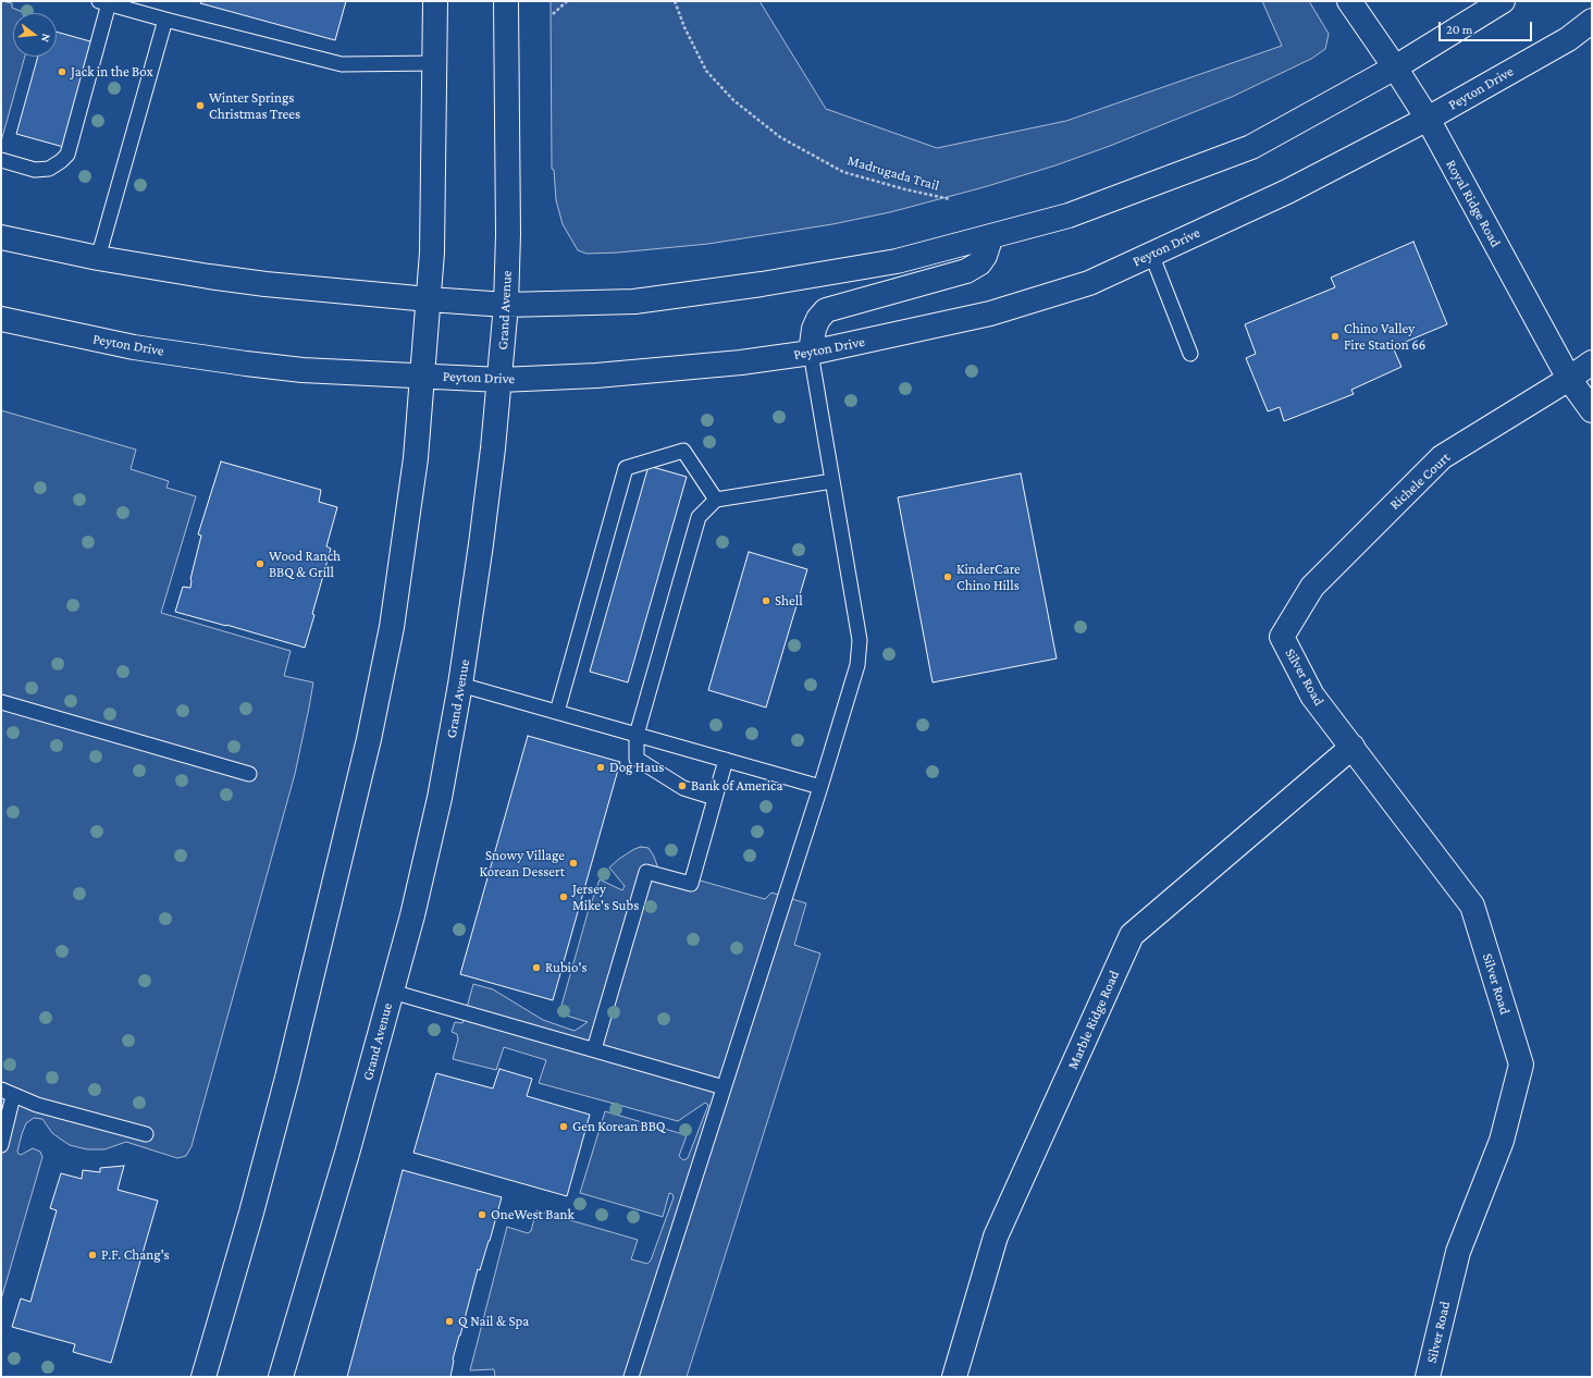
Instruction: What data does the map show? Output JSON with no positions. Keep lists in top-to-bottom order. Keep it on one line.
{"streets":{"main road":["Peyton Drive","Royal Ridge Road","Grand Avenue","Richele Court","Silver Road","Marble Ridge Road"],"path":["Madrugada Trail"]},"crossings":[["Peyton Drive","Royal Ridge Road"],["Peyton Drive","Grand Avenue"],["Royal Ridge Road","Richele Court"],["Richele Court","Silver Road"],["Silver Road","Marble Ridge Road"]],"places":["Jack in the Box","Winter Springs Christmas Trees","Chino Valley Fire Station 66","Wood Ranch BBQ & Grill","KinderCare Chino Hills","Shell","Dog Haus","Bank of America","Snowy Village Korean Dessert","Jersey Mike's Subs","Rubio's","Gen Korean BBQ","OneWest Bank","P.F. Chang's","Q Nail & Spa"],"scale_bar":"20 m","north":"right"}
